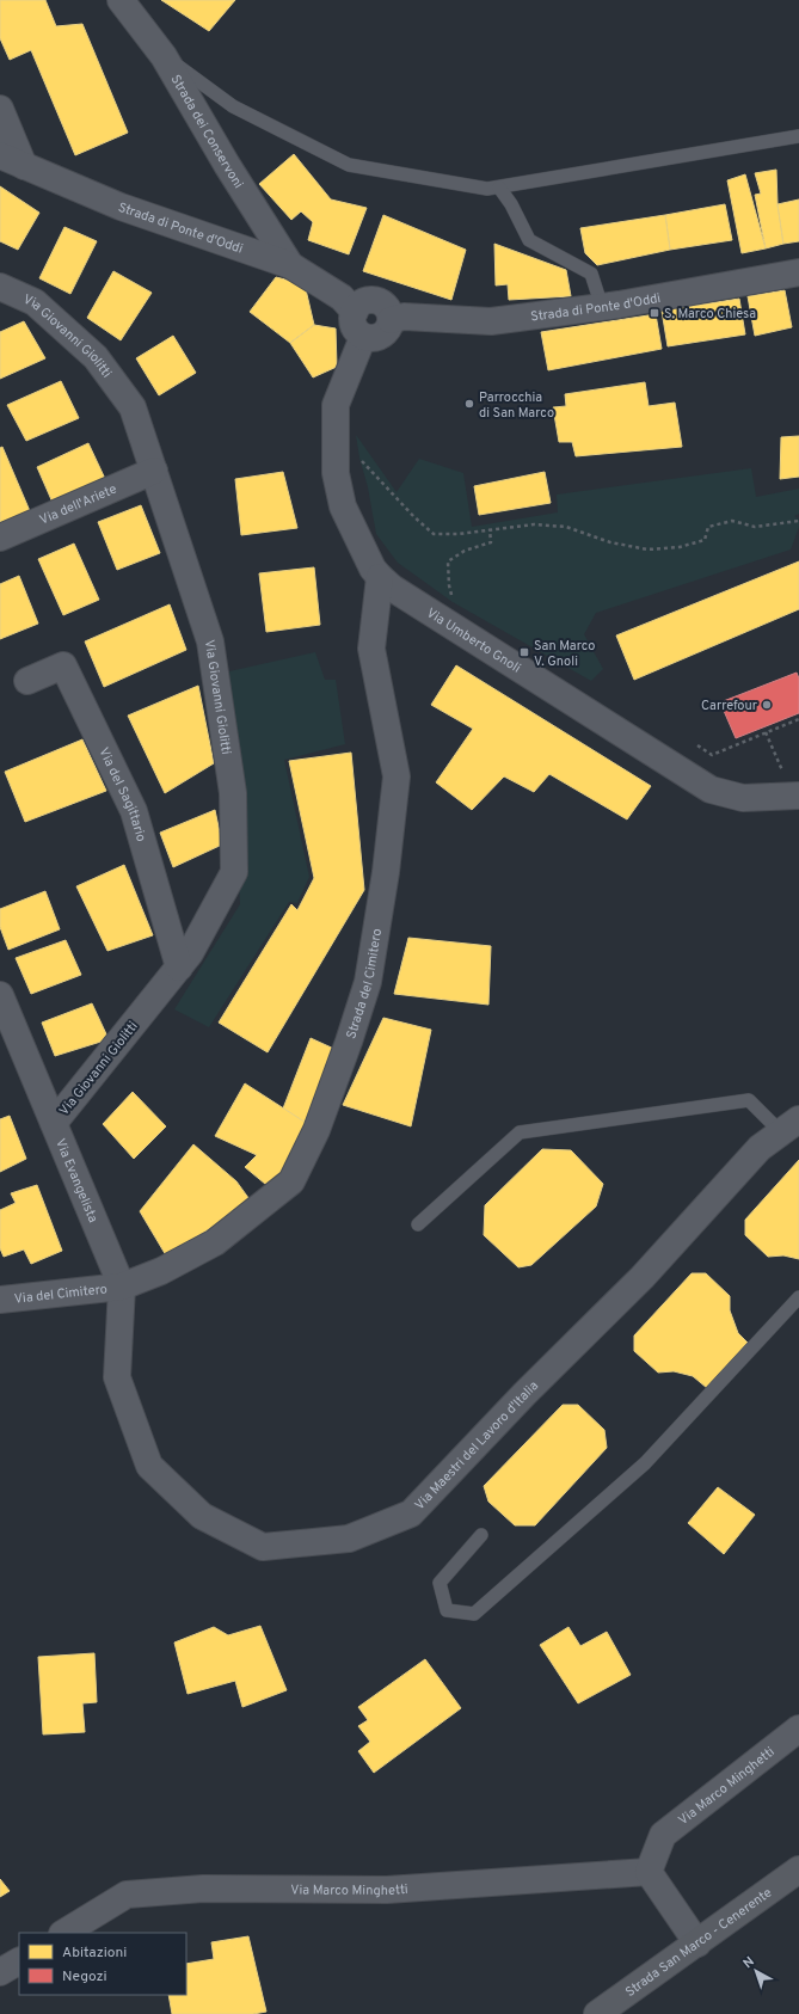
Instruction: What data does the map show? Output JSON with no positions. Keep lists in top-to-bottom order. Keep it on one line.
{"streets":{"main road":["Strada San Marco - Cenerente"],"street":["Strada dei Conservoni","Strada di Ponte d'Oddi","Via Giovanni Giolitti","Via dell'Ariete","Via Umberto Gnoli","Via del Sagittario","Strada del Cimitero","Via Evangelista","Via del Cimitero","Via Maestri del Lavoro d'Italia","Via Marco Minghetti"]},"crossings":[["Strada dei Conservoni","Strada di Ponte d'Oddi"],["Strada di Ponte d'Oddi","Via Umberto Gnoli"],["Via Giovanni Giolitti","Via dell'Ariete"],["Via Giovanni Giolitti","Via del Sagittario"],["Via Giovanni Giolitti","Via Evangelista"],["Via Umberto Gnoli","Strada del Cimitero"],["Strada del Cimitero","Via Evangelista"],["Strada del Cimitero","Via del Cimitero"],["Strada del Cimitero","Via Maestri del Lavoro d'Italia"],["Via Evangelista","Via del Cimitero"],["Via Evangelista","Via Maestri del Lavoro d'Italia"],["Via del Cimitero","Via Maestri del Lavoro d'Italia"]],"places":{"transit":["S. Marco Chiesa","San Marco V. Gnoli"],"other":["Parrocchia di San Marco","Carrefour"]},"legend":["Abitazioni","Negozi"],"north":"top left"}
